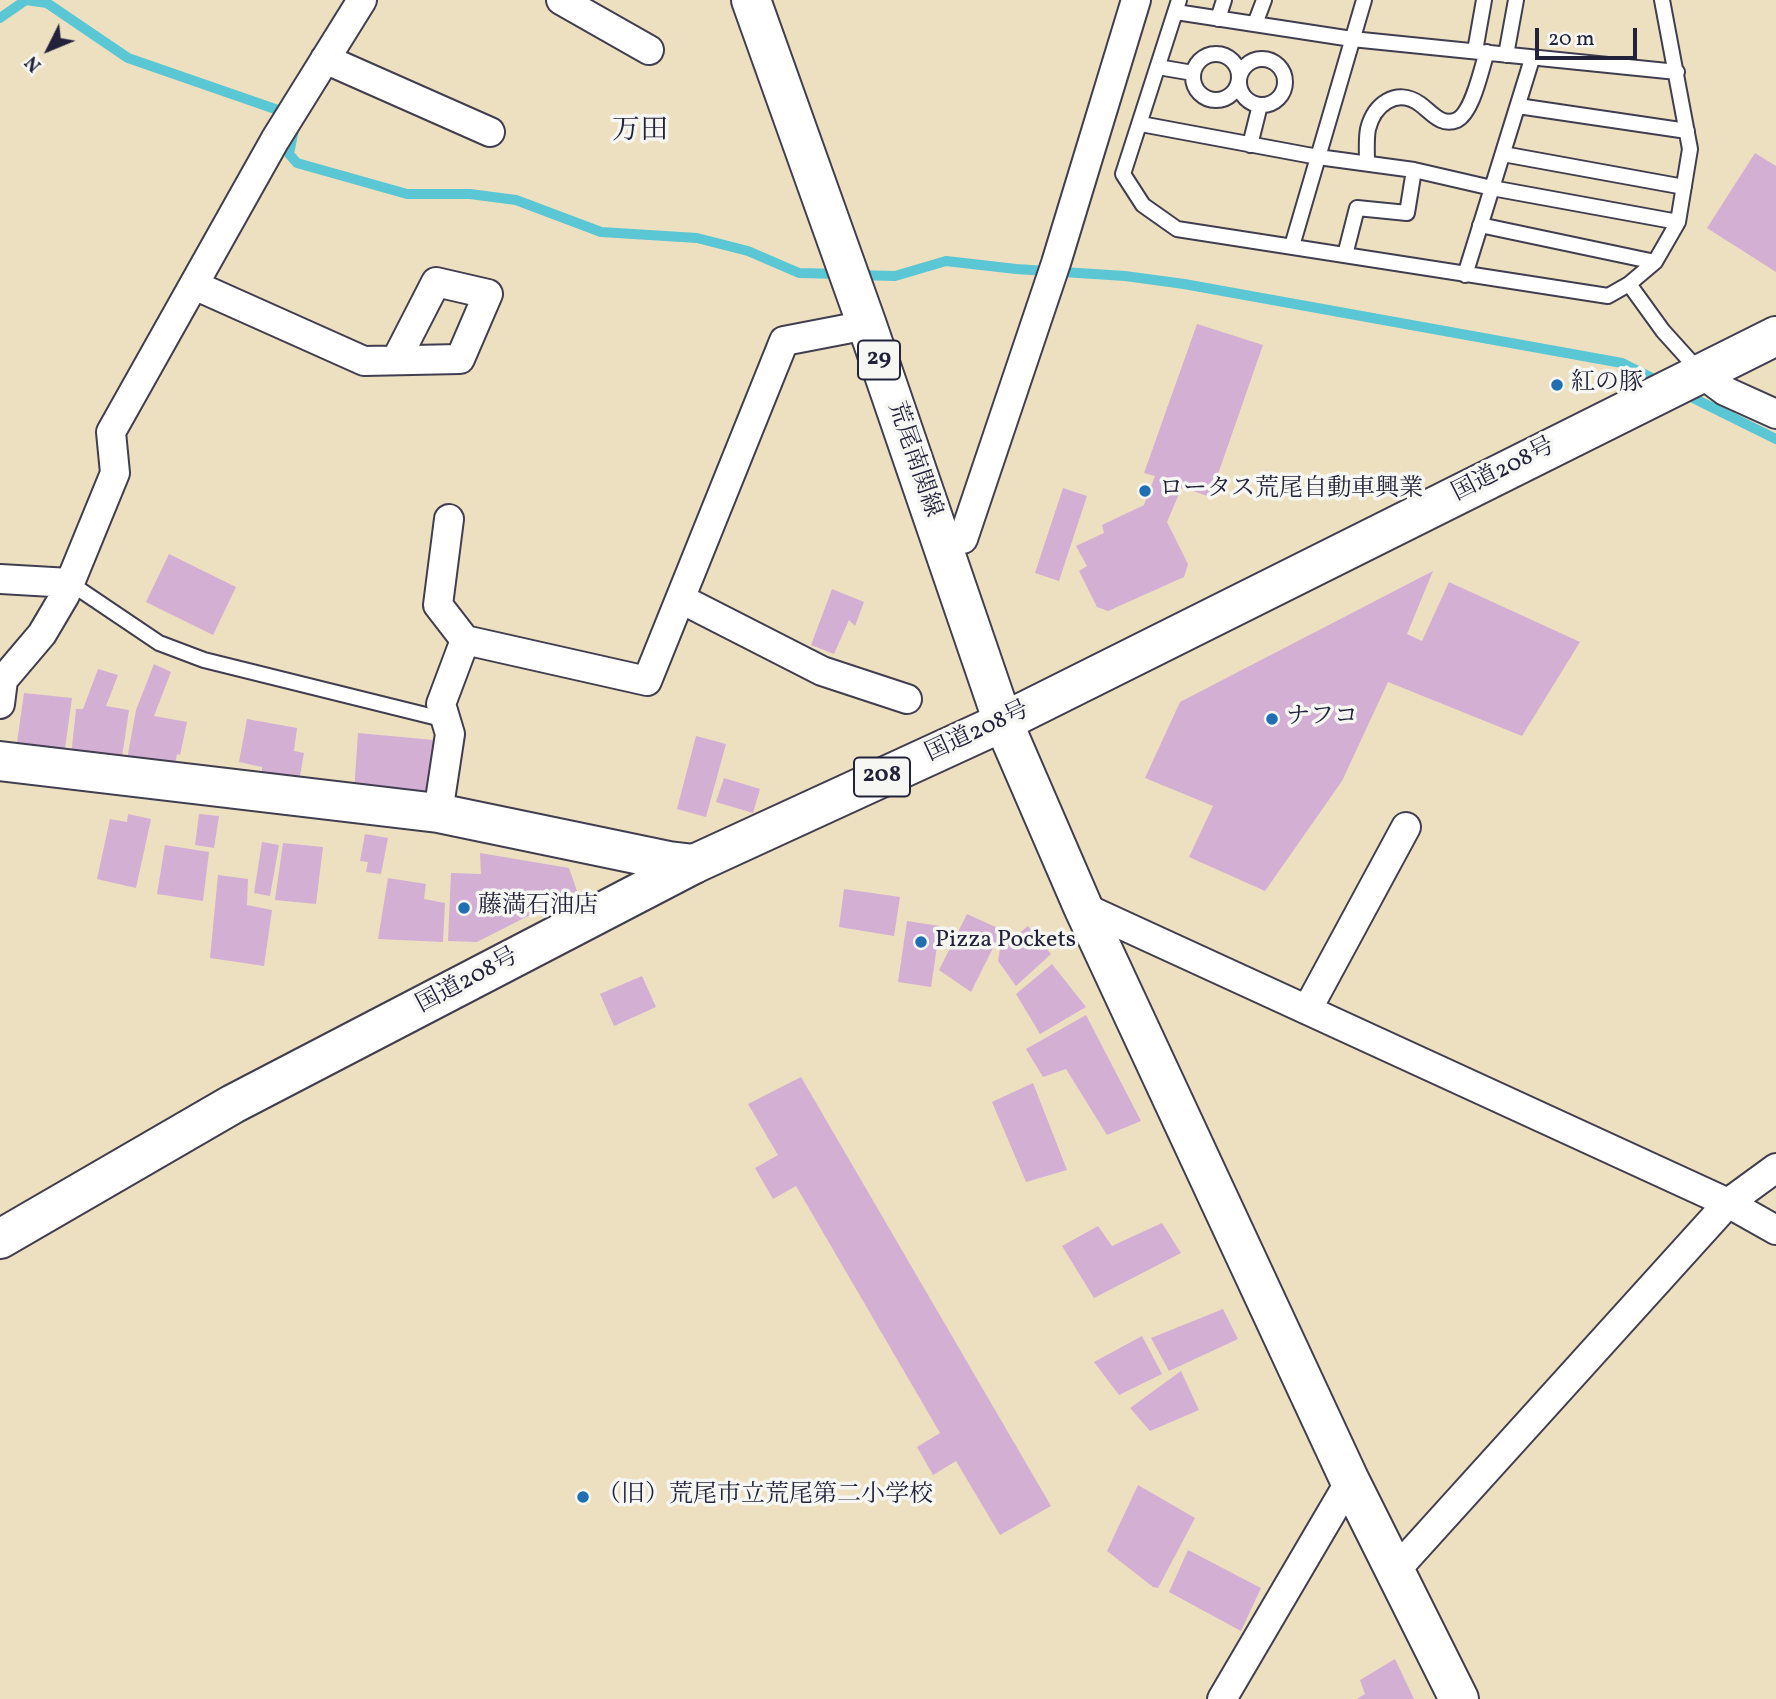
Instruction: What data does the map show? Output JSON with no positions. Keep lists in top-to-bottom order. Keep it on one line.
{"streets":{"main road":["29","荒尾南関線","国道208号","208"]},"crossings":[["荒尾南関線","国道208号"]],"districts":["万田"],"places":["紅の豚","ロータス荒尾自動車興業","ナフコ","藤満石油店","Pizza Pockets","（旧）荒尾市立荒尾第二小学校"],"scale_bar":"20 m","north":"bottom left"}
